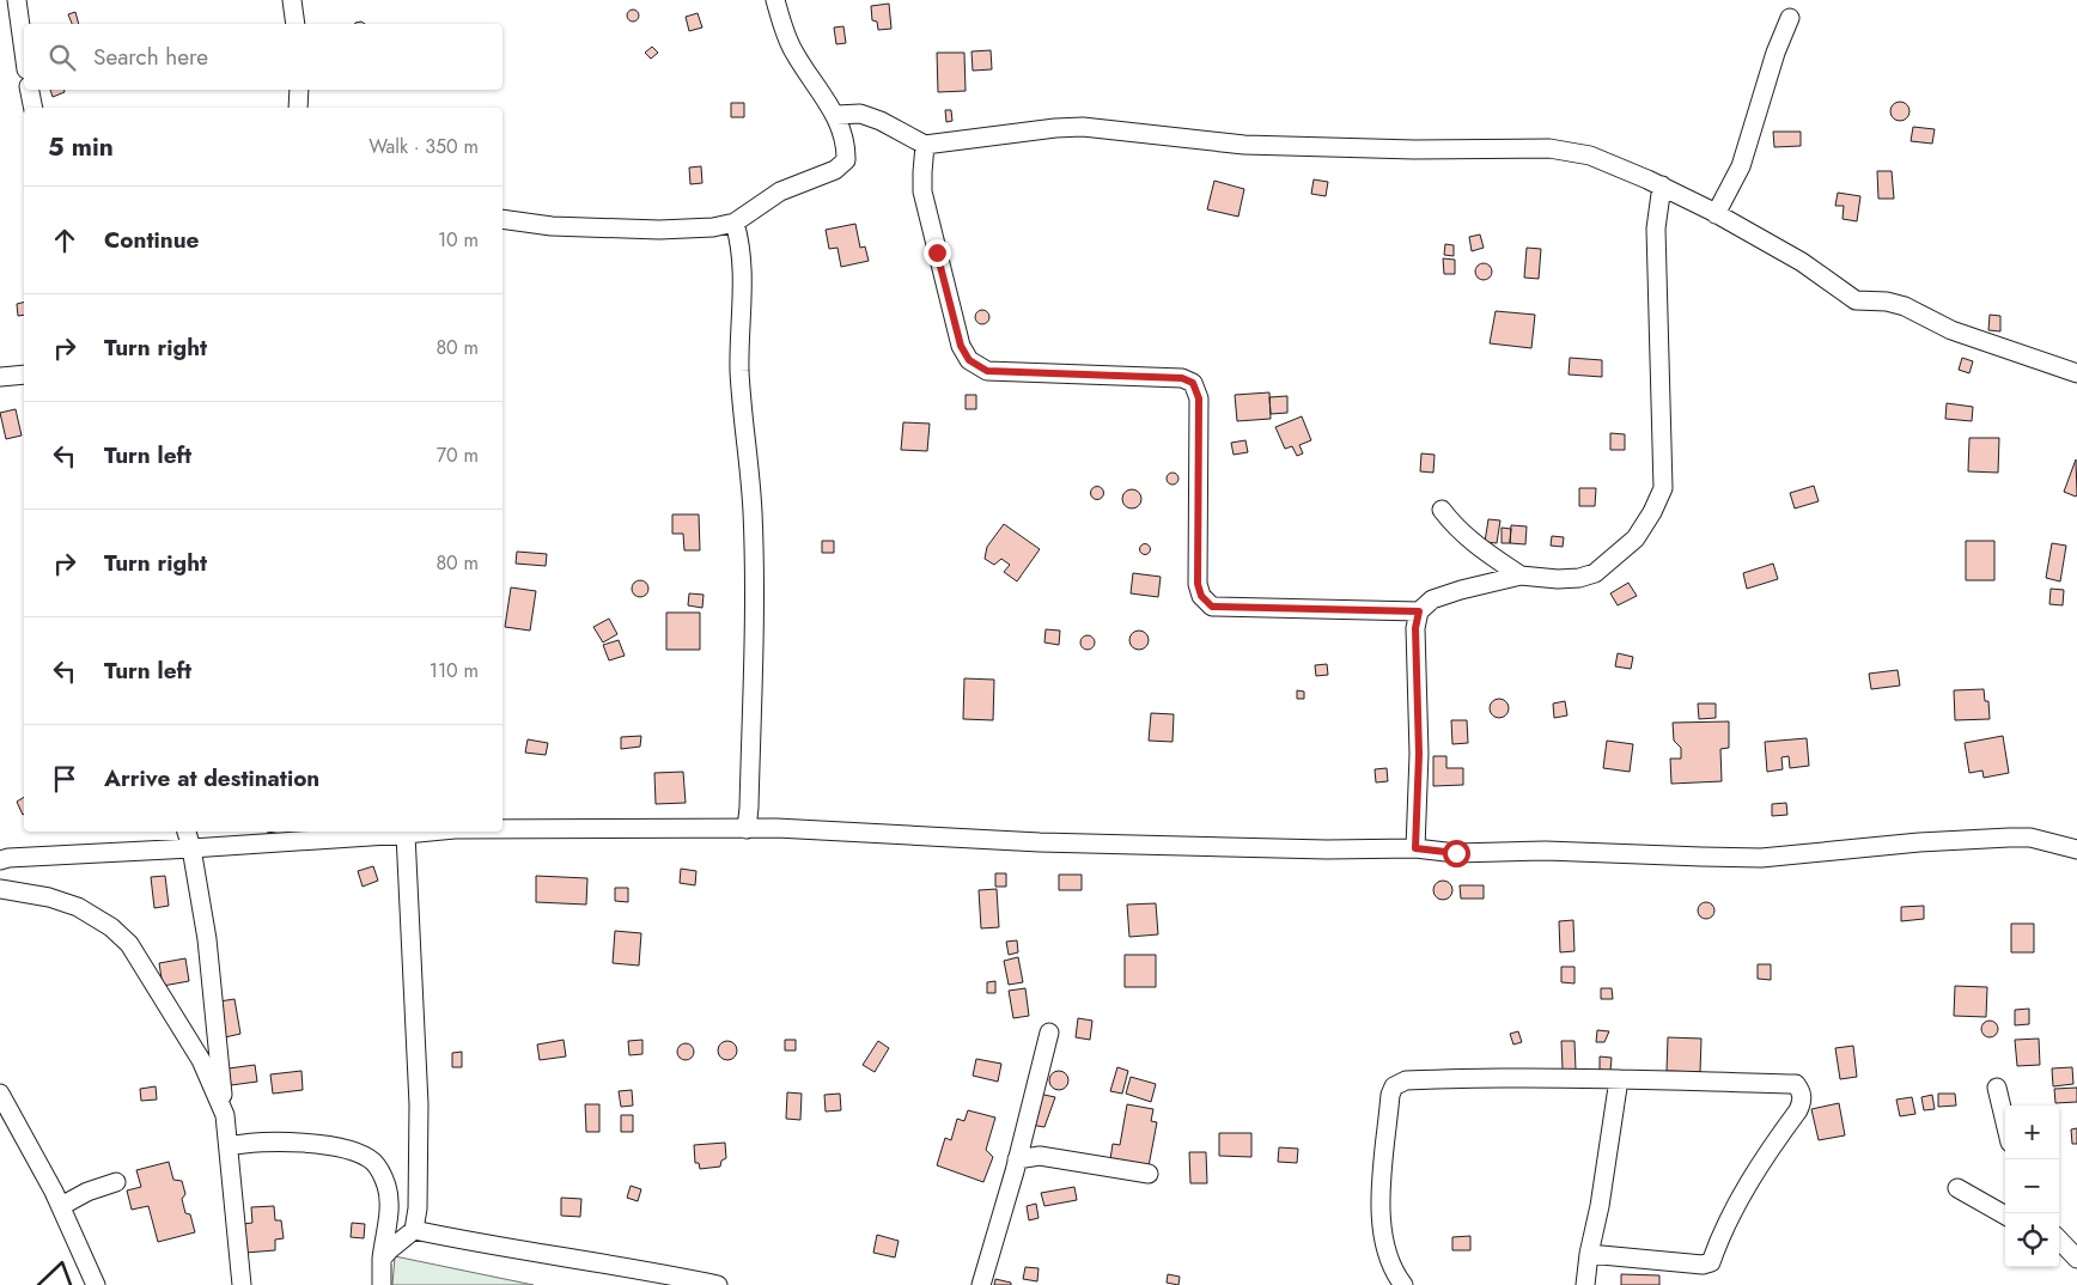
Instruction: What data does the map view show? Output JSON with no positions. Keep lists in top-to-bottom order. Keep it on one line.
{"page":{"search":"Search here","heading":["5 min","Walk · 350 m"],"list":[["Continue","10 m"],["Turn right","80 m"],["Turn left","70 m"],["Turn right","80 m"],["Turn left","110 m"],"Arrive at destination"],"map_buttons":["+","−"]}}
